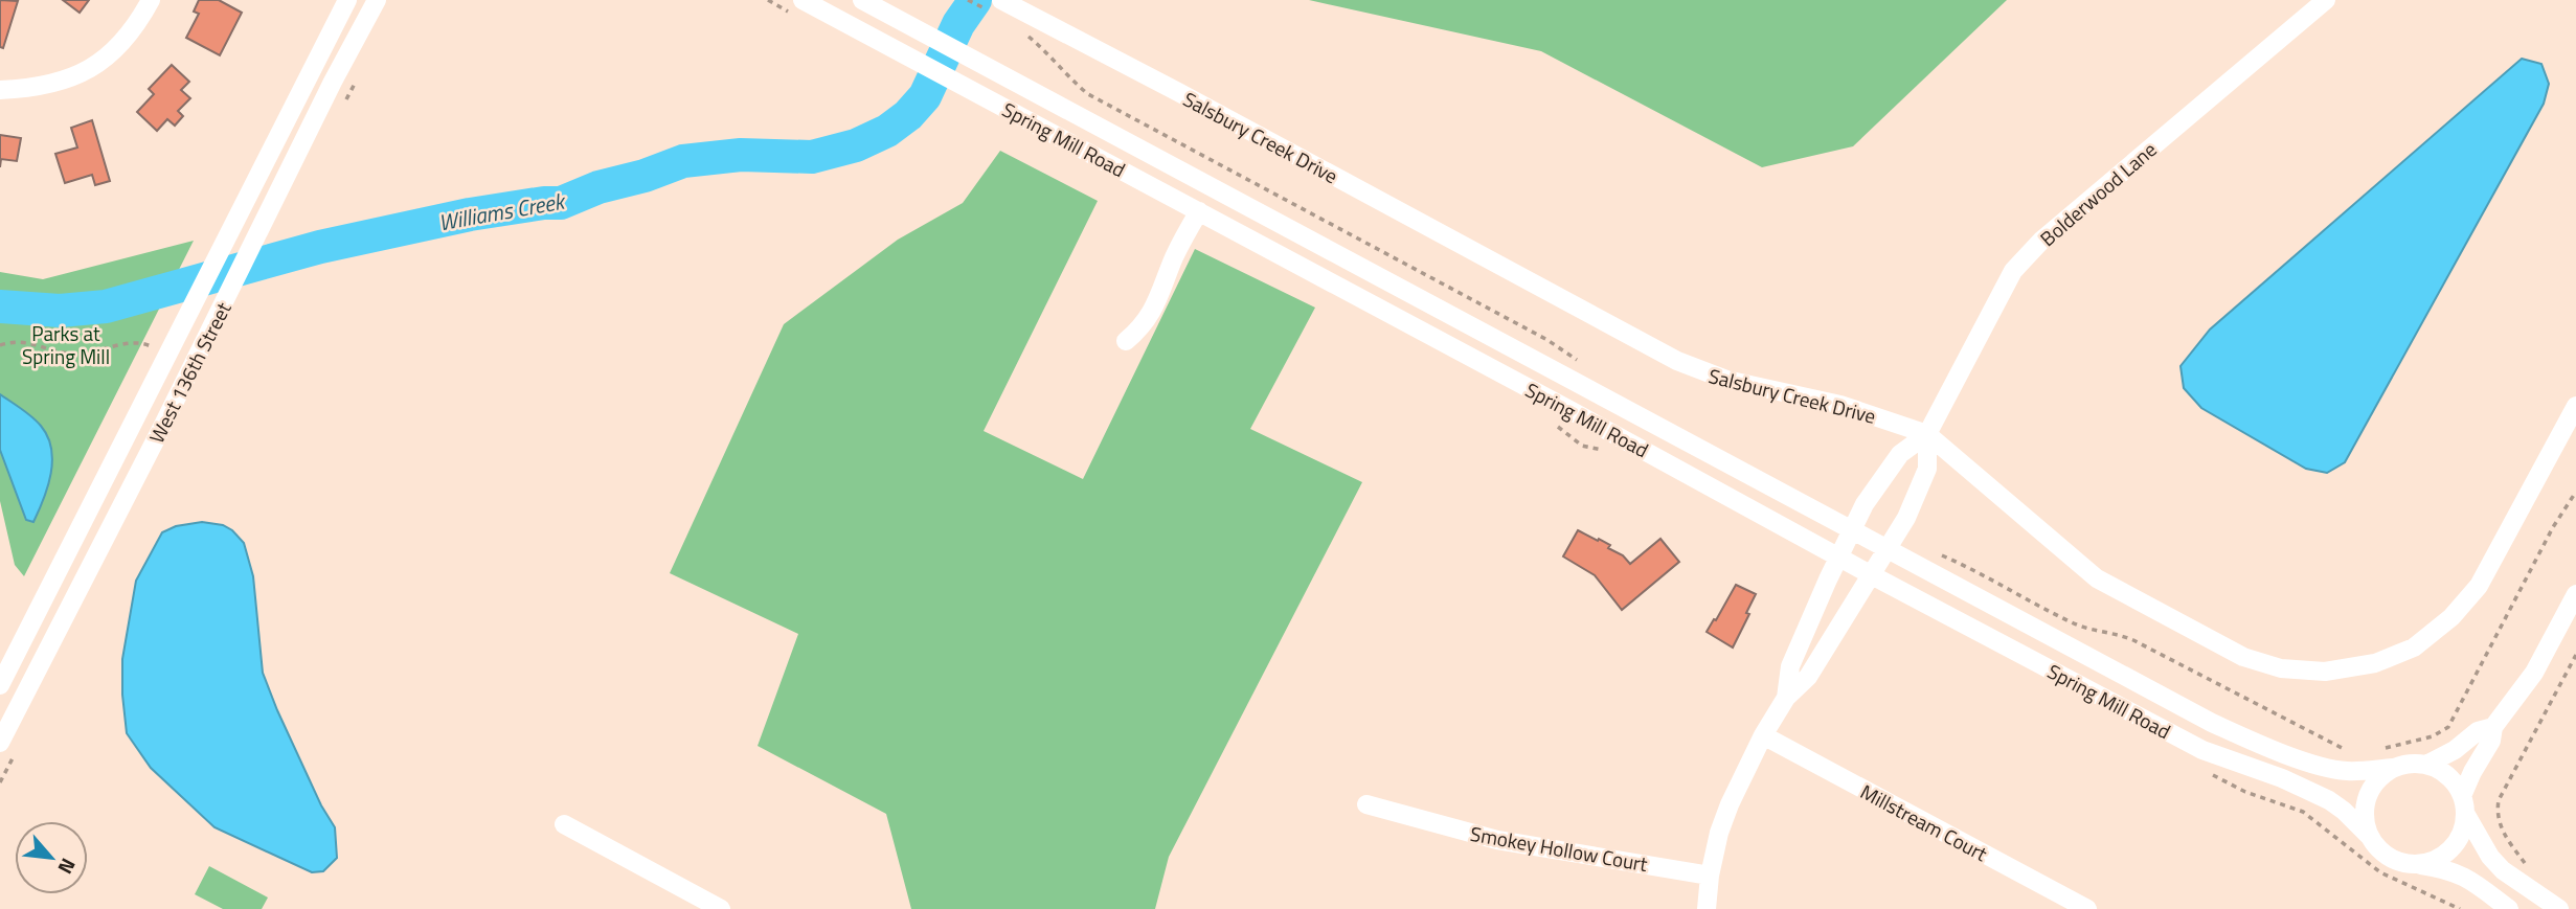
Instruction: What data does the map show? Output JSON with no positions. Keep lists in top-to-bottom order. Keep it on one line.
{"streets":{"street":["Salsbury Creek Drive","Spring Mill Road","Bolderwood Lane","West 136th Street","Millstream Court","Smokey Hollow Court"]},"crossings":[["Salsbury Creek Drive","Bolderwood Lane"],["Spring Mill Road","Bolderwood Lane"]],"water":["Williams Creek"],"parks":["Parks at Spring Mill"],"north":"bottom right"}
